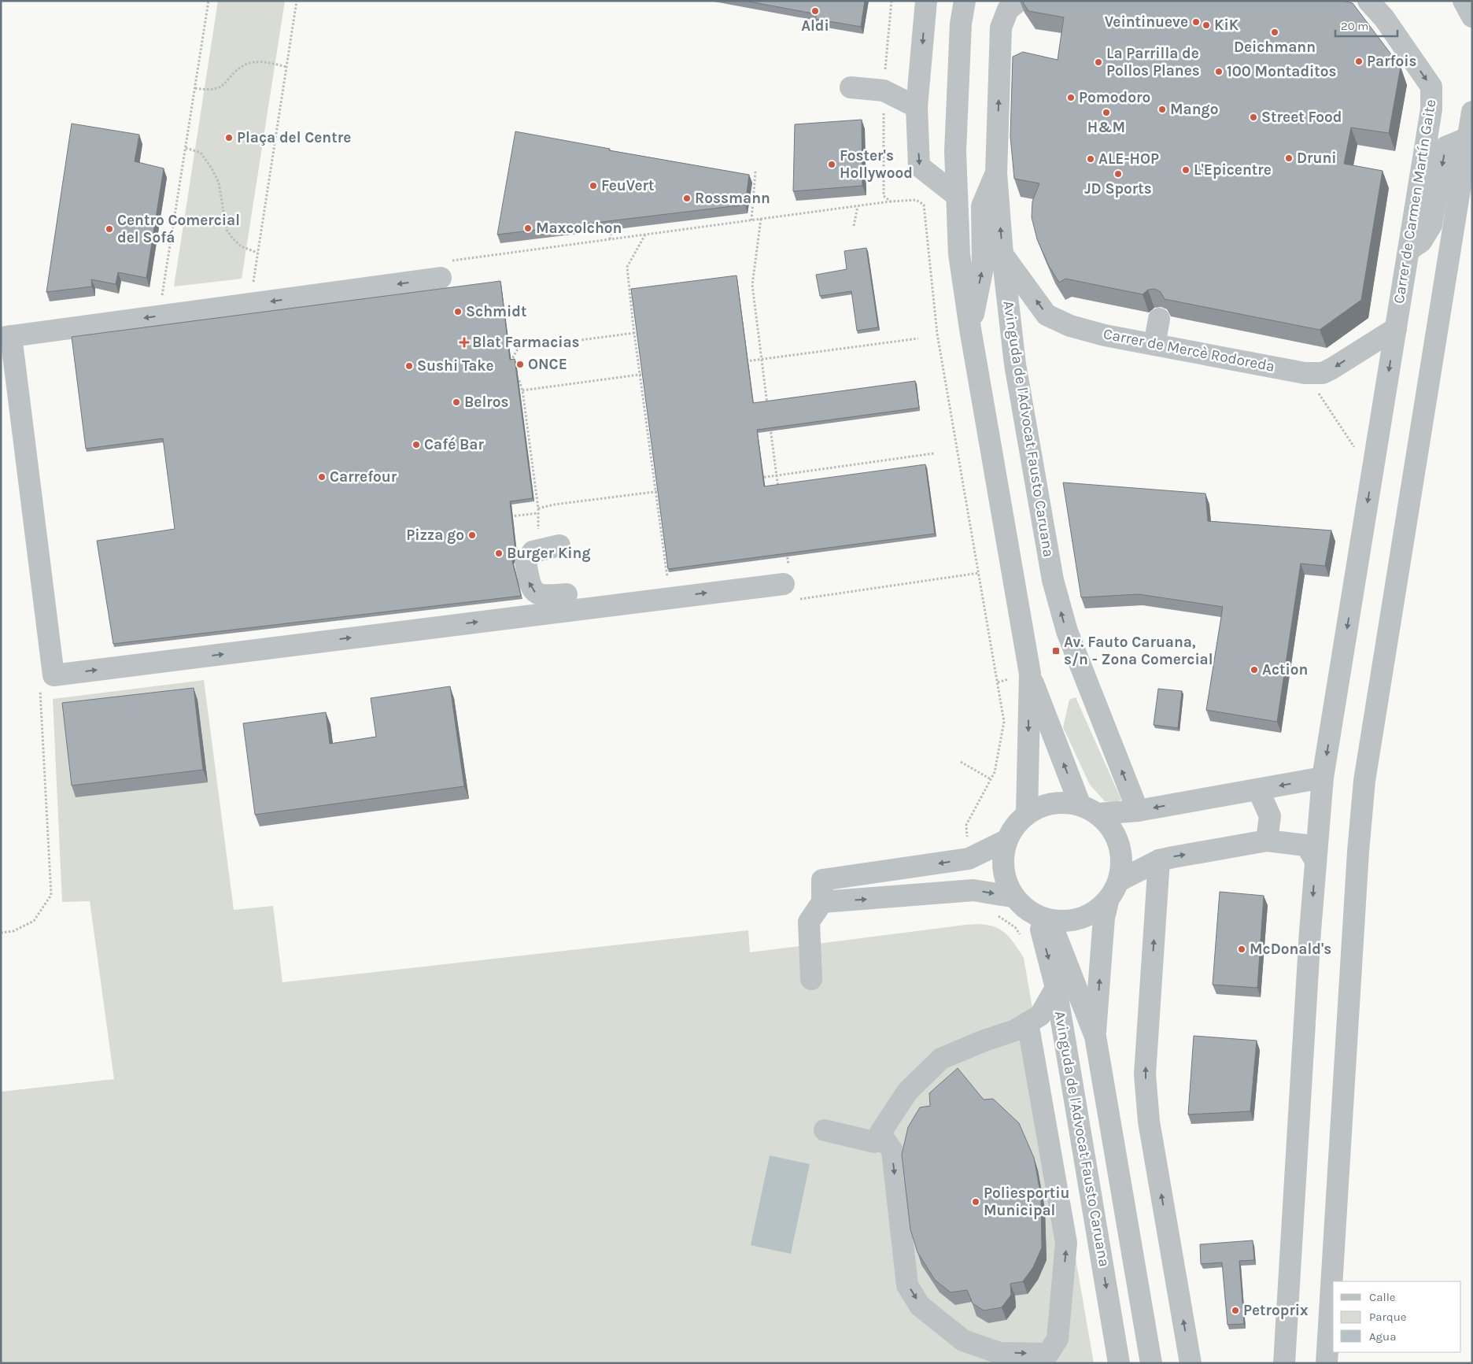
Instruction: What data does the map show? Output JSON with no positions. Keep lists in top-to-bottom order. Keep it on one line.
{"streets":{"street":["Carrer de Carmen Martín Gaite","Carrer de Mercè Rodoreda","Avinguda de l'Advocat Fausto Caruana"]},"crossings":[["Carrer de Carmen Martín Gaite","Carrer de Mercè Rodoreda"],["Carrer de Mercè Rodoreda","Avinguda de l'Advocat Fausto Caruana"]],"one_way":["Carrer de Mercè Rodoreda"],"places":{"other":["Aldi","Veintinueve","KiK","Deichmann","Parfois","La Parrilla de Pollos Planes","100 Montaditos","Pomodoro","Mango","H&M","Street Food","Plaça del Centre","Druni","ALE-HOP","Foster's Hollywood","L'Epicentre","JD Sports","FeuVert","Rossmann","Maxcolchon","Centro Comercial del Sofá","Schmidt","ONCE","Sushi Take","Belros","Café Bar","Carrefour","Pizza go","Burger King","Action","McDonald's","Poliesportiu Municipal","Petroprix"],"health":["Blat Farmacias"],"transit":["Av. Fauto Caruana, s/n - Zona Comercial"]},"legend":["Calle","Parque","Agua"],"scale_bar":"20 m"}
